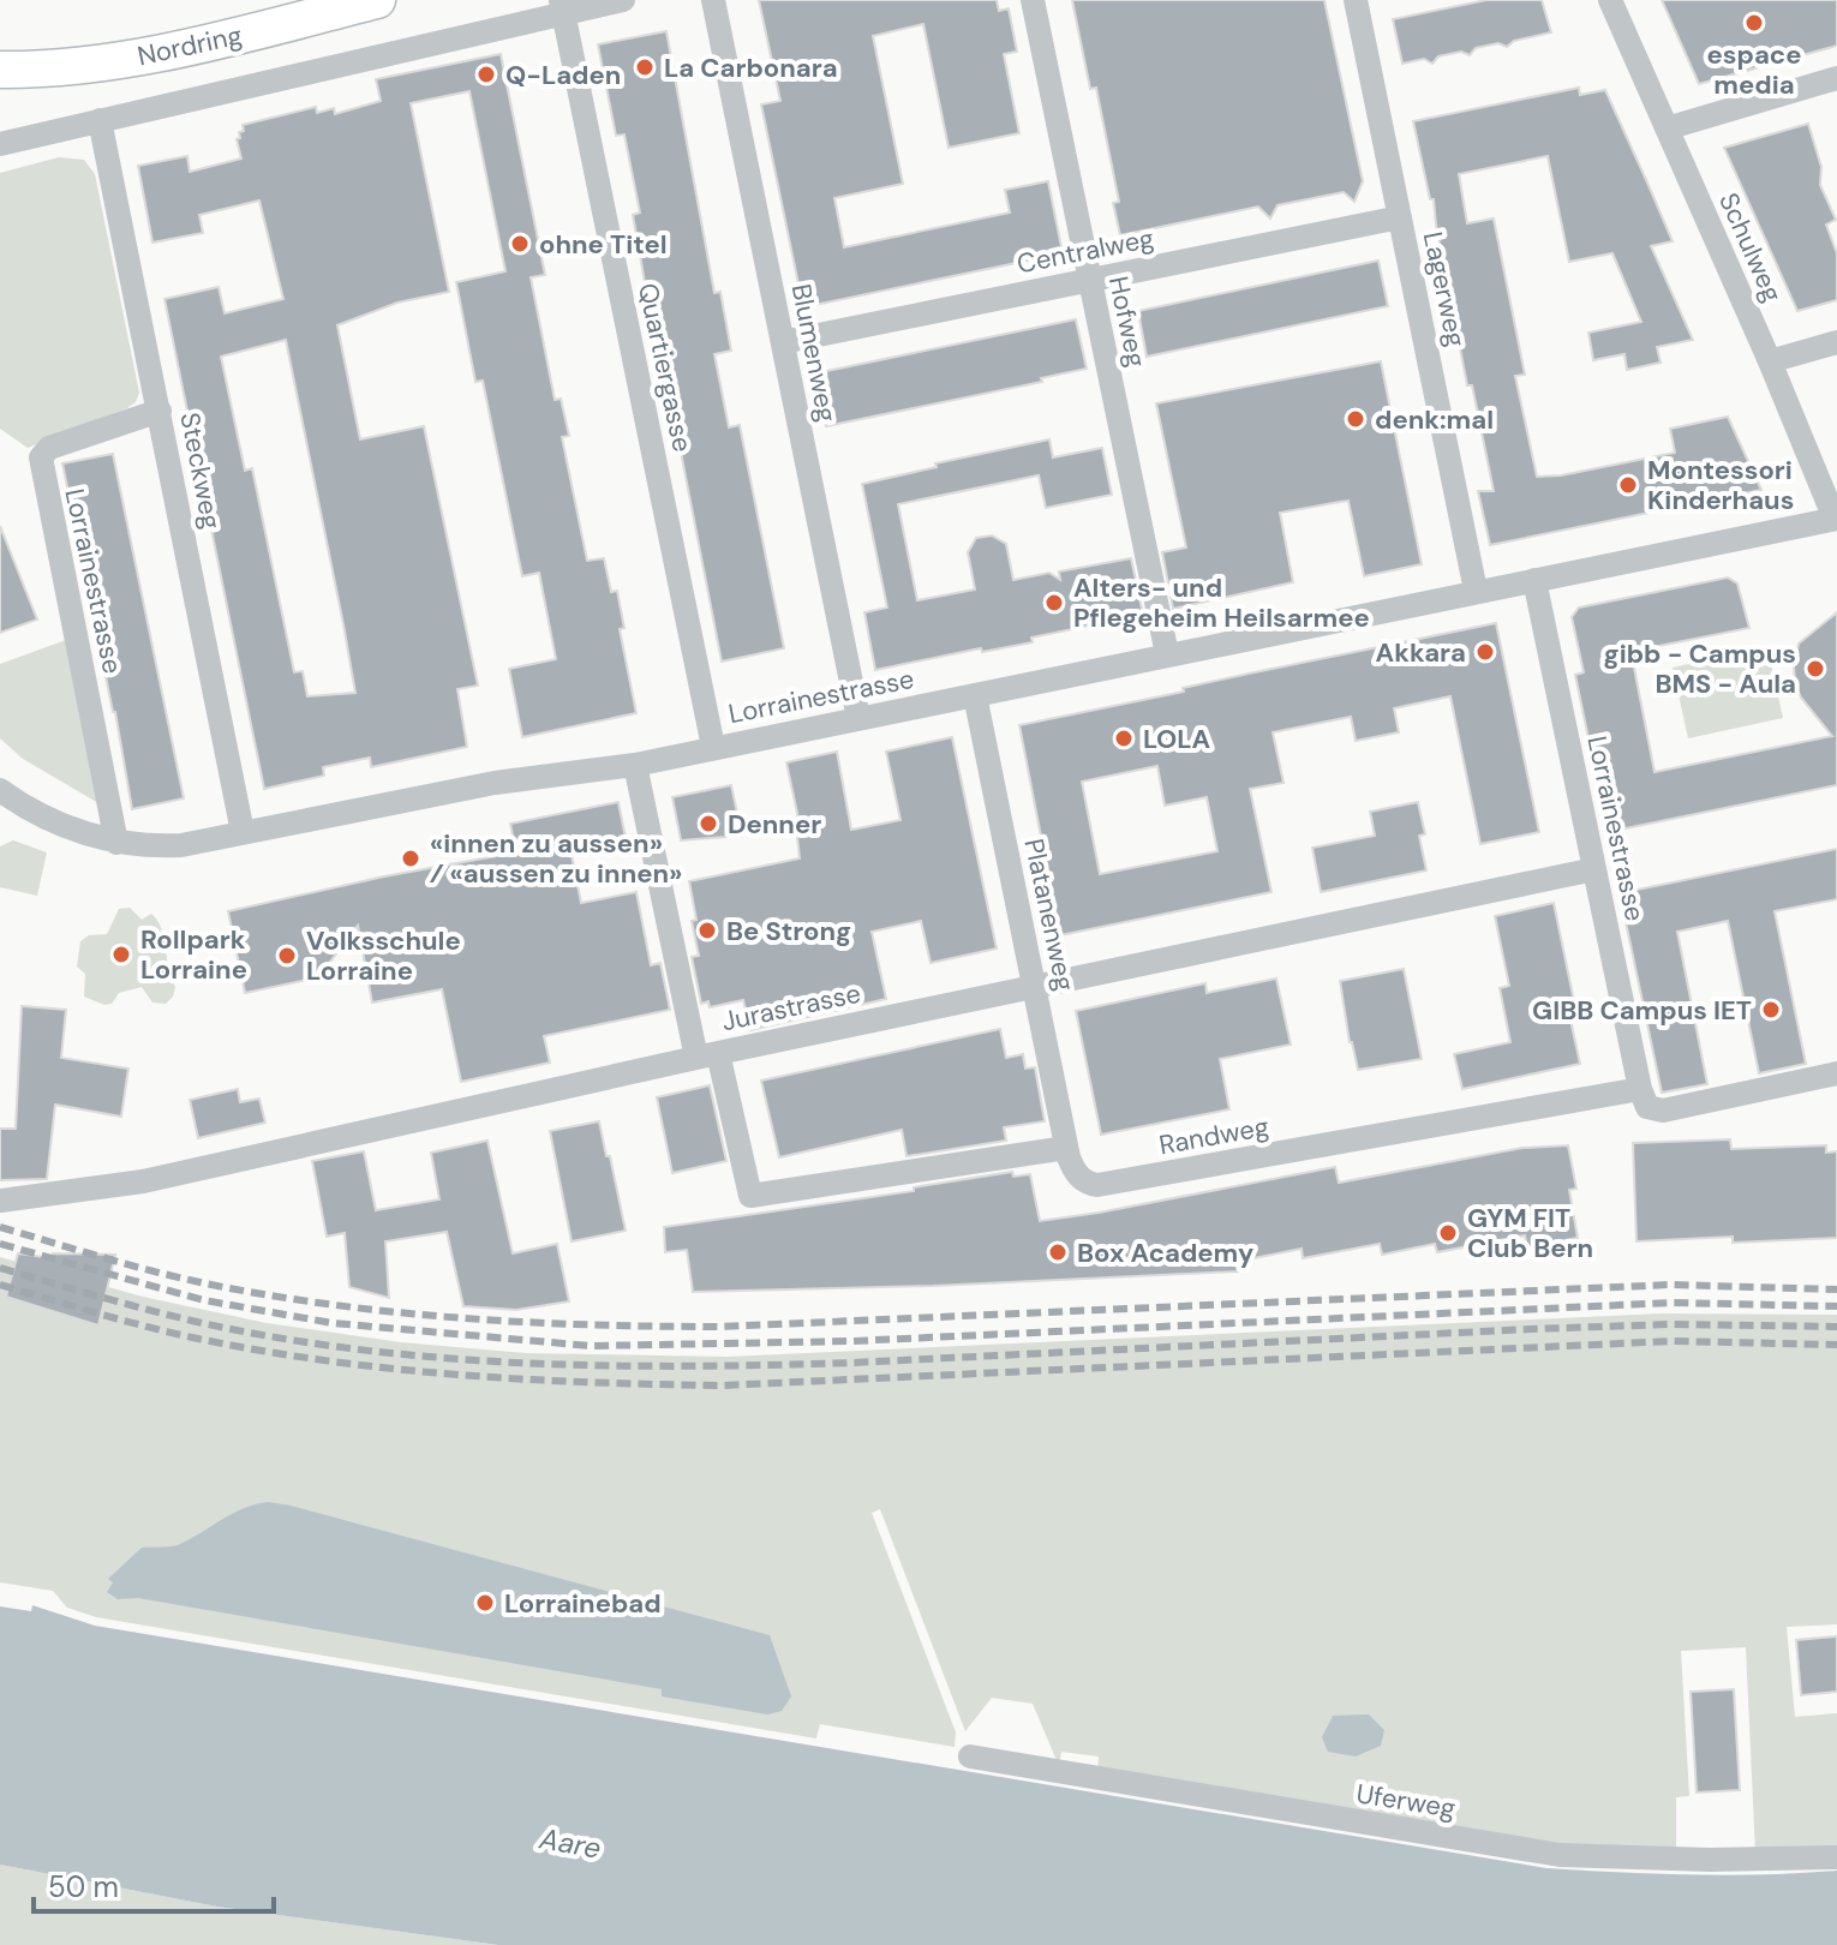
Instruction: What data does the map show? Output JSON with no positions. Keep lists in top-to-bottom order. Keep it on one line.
{"streets":{"main road":["Nordring"],"street":["Schulweg","Centralweg","Lagerweg","Hofweg","Blumenweg","Quartiergasse","Steckweg","Lorrainestrasse","Platanenweg","Jurastrasse","Randweg","Uferweg"]},"crossings":[["Schulweg","Lorrainestrasse"],["Centralweg","Lagerweg"],["Centralweg","Hofweg"],["Centralweg","Blumenweg"],["Lagerweg","Lorrainestrasse"],["Hofweg","Lorrainestrasse"],["Blumenweg","Lorrainestrasse"],["Quartiergasse","Lorrainestrasse"],["Steckweg","Lorrainestrasse"],["Lorrainestrasse","Platanenweg"],["Lorrainestrasse","Jurastrasse"],["Lorrainestrasse","Randweg"],["Platanenweg","Jurastrasse"],["Platanenweg","Randweg"]],"water":["Aare"],"places":["espace media","La Carbonara","Q-Laden","ohne Titel","denk:mal","Montessori Kinderhaus","Alters- und Pflegeheim Heilsarmee","Akkara","gibb - Campus BMS - Aula","LOLA","Denner","«innen zu aussen» ⁄ «aussen zu innen»","Be Strong","Rollpark Lorraine","Volksschule Lorraine","GIBB Campus IET","GYM FIT Club Bern","Box Academy","Lorrainebad"],"scale_bar":"50 m"}
